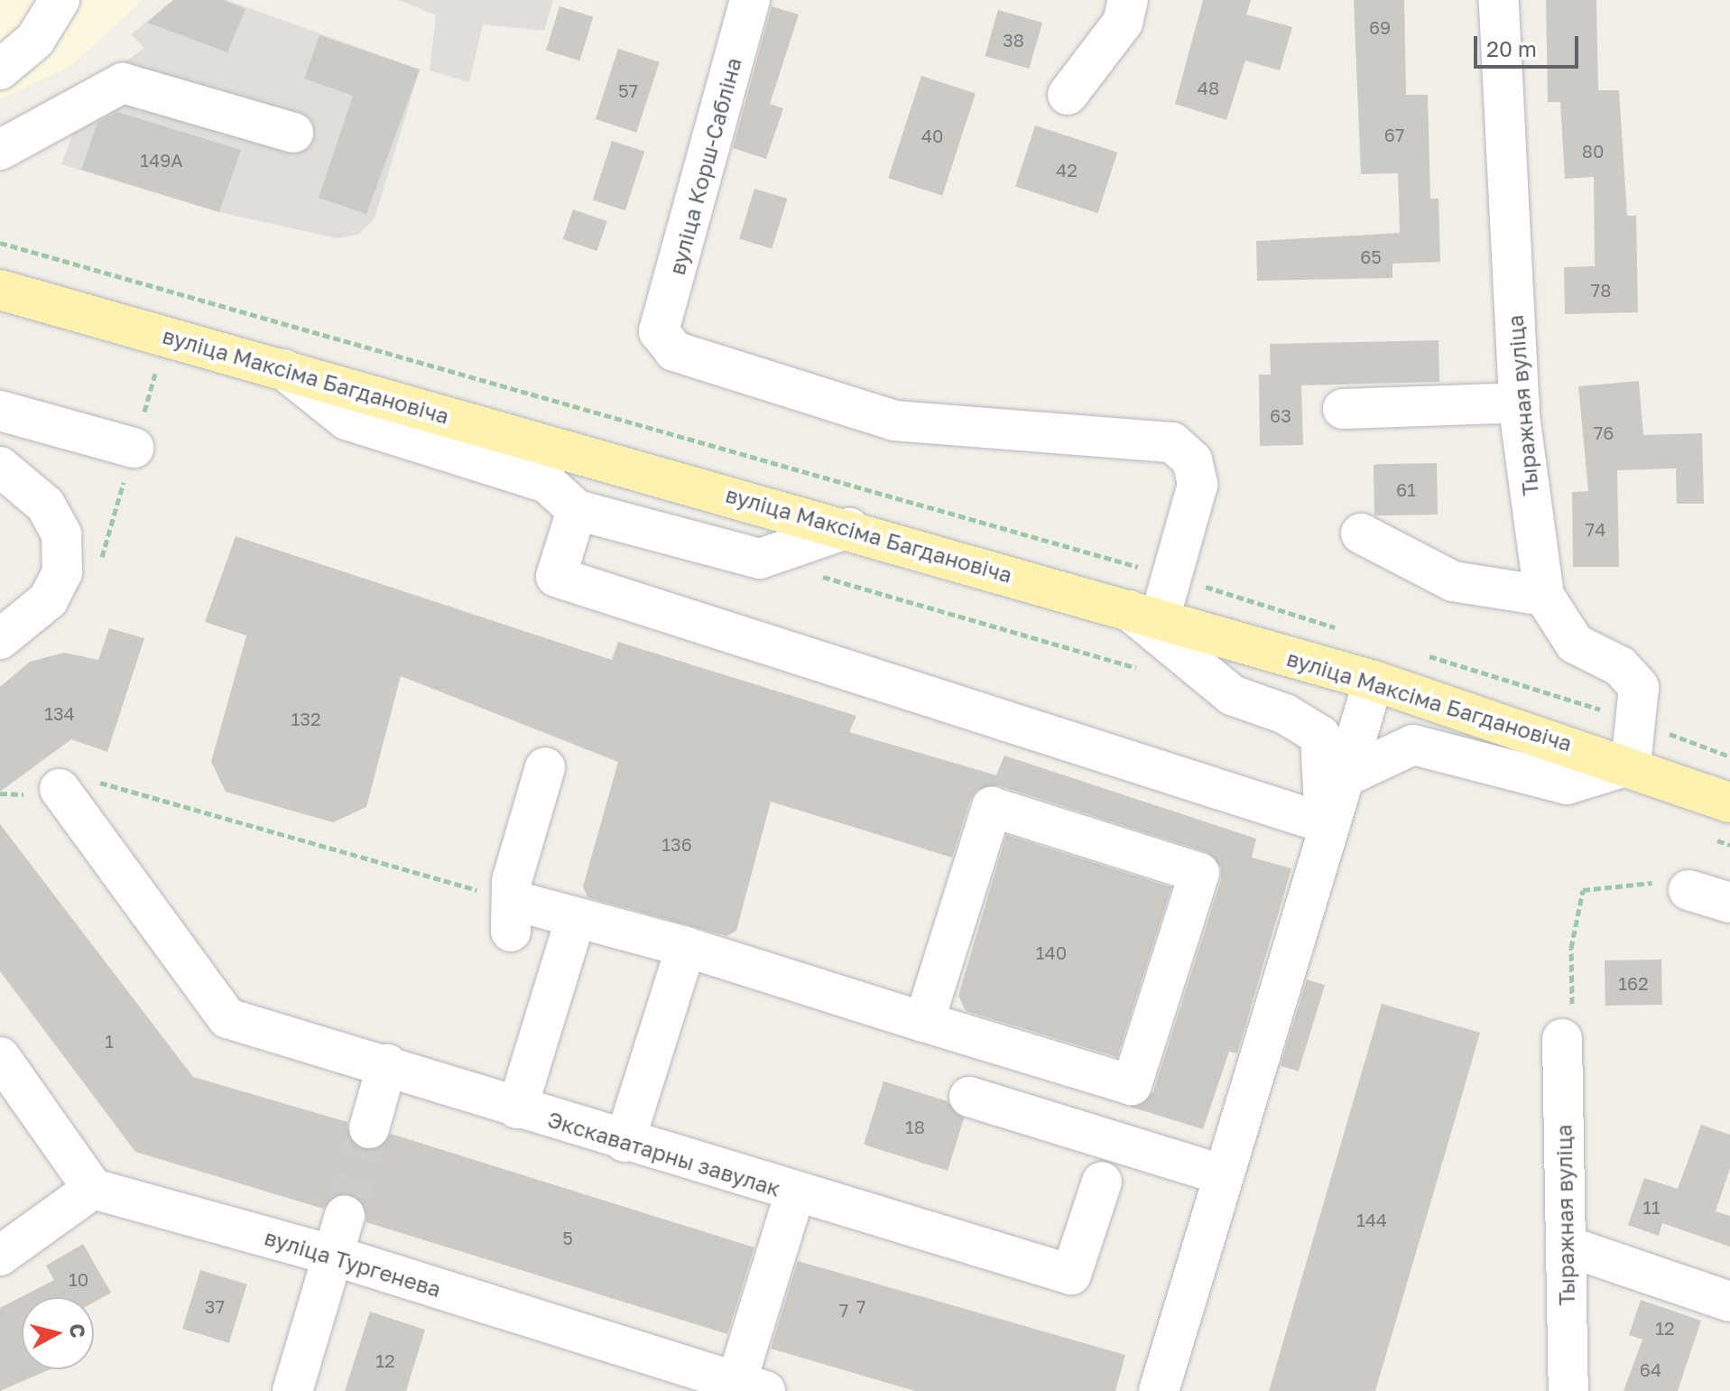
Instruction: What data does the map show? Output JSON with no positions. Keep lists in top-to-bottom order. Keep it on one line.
{"streets":{"main road":["вуліца Максіма Багдановіча"],"street":["вуліца Корш-Сабліна","Тыражная вуліца","Экскаватарны завулак","вуліца Тургенева"]},"crossings":[["вуліца Корш-Сабліна","вуліца Максіма Багдановіча"],["вуліца Максіма Багдановіча","Тыражная вуліца"],["Экскаватарны завулак","вуліца Тургенева"]],"house_numbers":["69","38","48","57","67","40","80","149А","42","65","78","63","76","61","74","134","132","136","140","162","1","18","11","144","5","10","37","7","7","12","12","64"],"scale_bar":"20 m","north":"right"}
